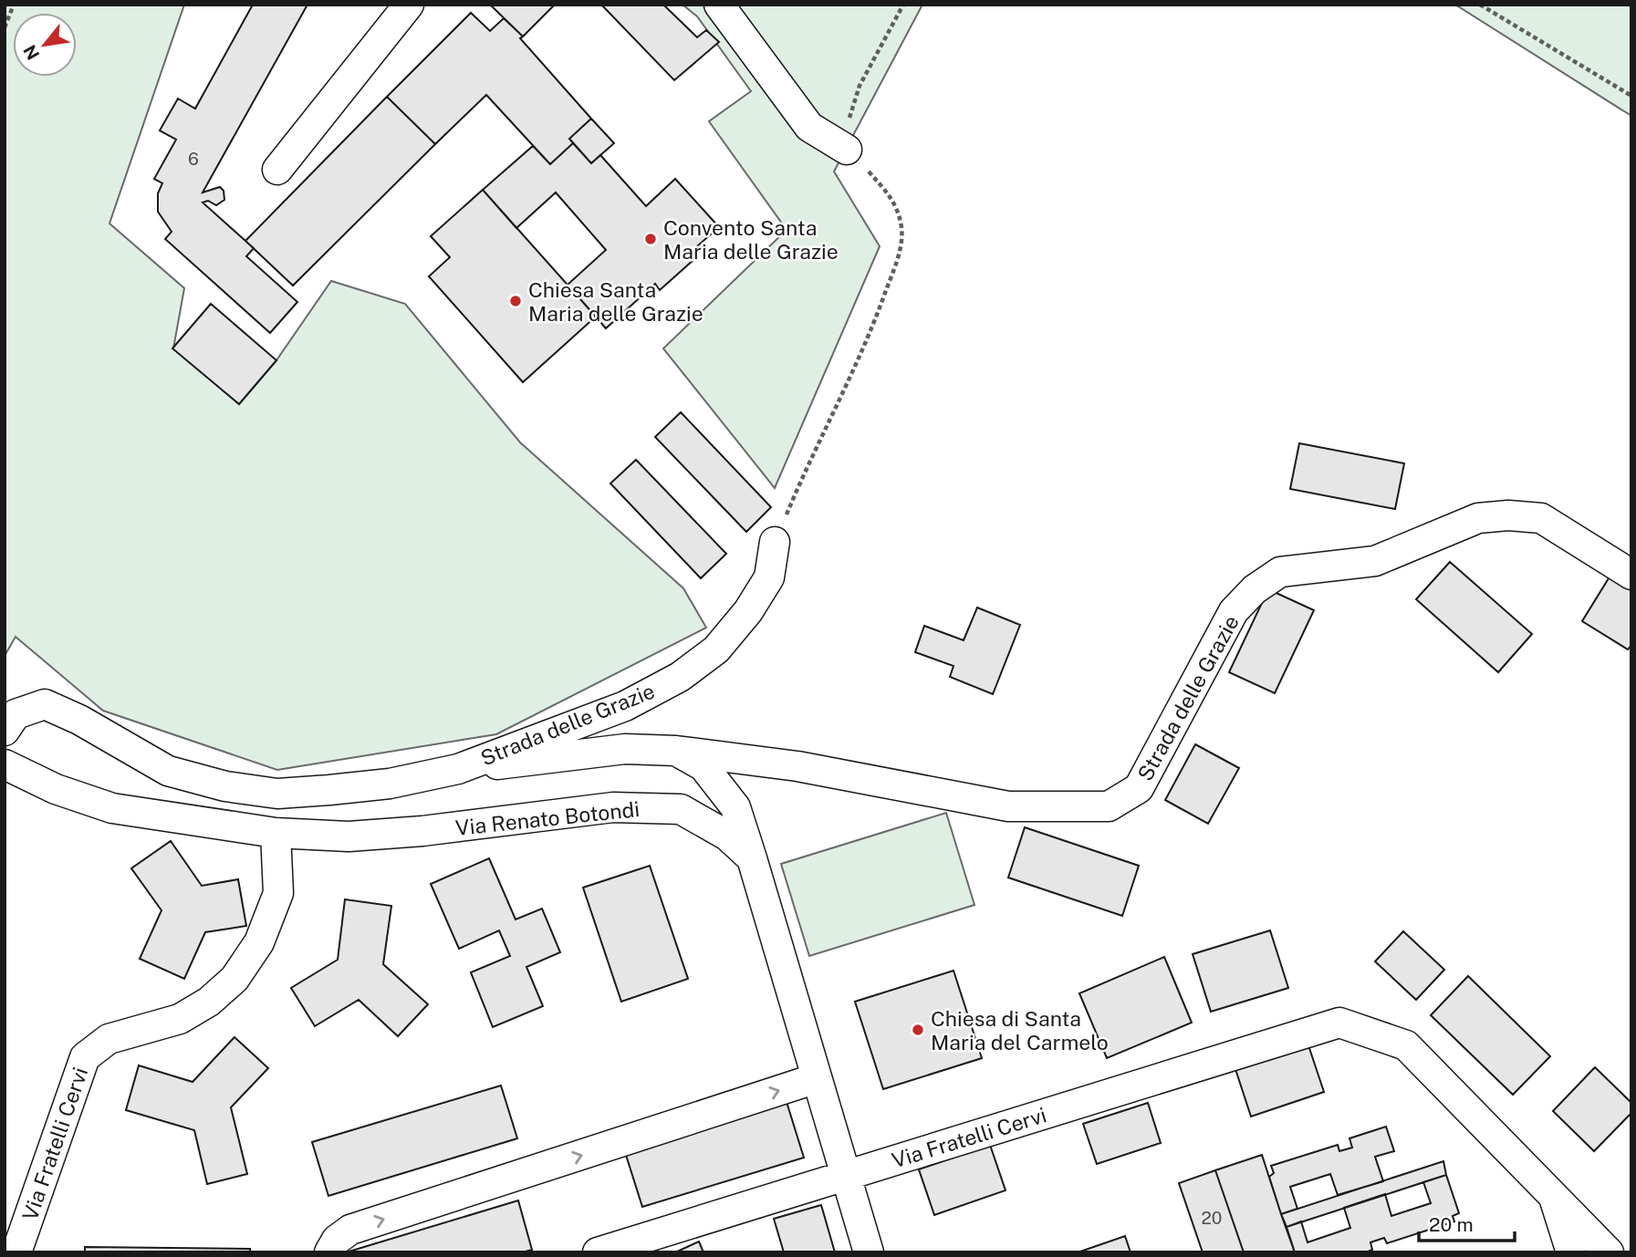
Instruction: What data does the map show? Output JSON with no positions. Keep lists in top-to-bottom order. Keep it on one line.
{"streets":{"street":["Strada delle Grazie","Via Renato Botondi","Via Fratelli Cervi"]},"crossings":[["Strada delle Grazie","Via Renato Botondi"],["Via Renato Botondi","Via Fratelli Cervi"]],"places":["Convento Santa Maria delle Grazie","Chiesa Santa Maria delle Grazie","Chiesa di Santa Maria del Carmelo"],"house_numbers":["6","20"],"scale_bar":"20 m","north":"bottom left"}
